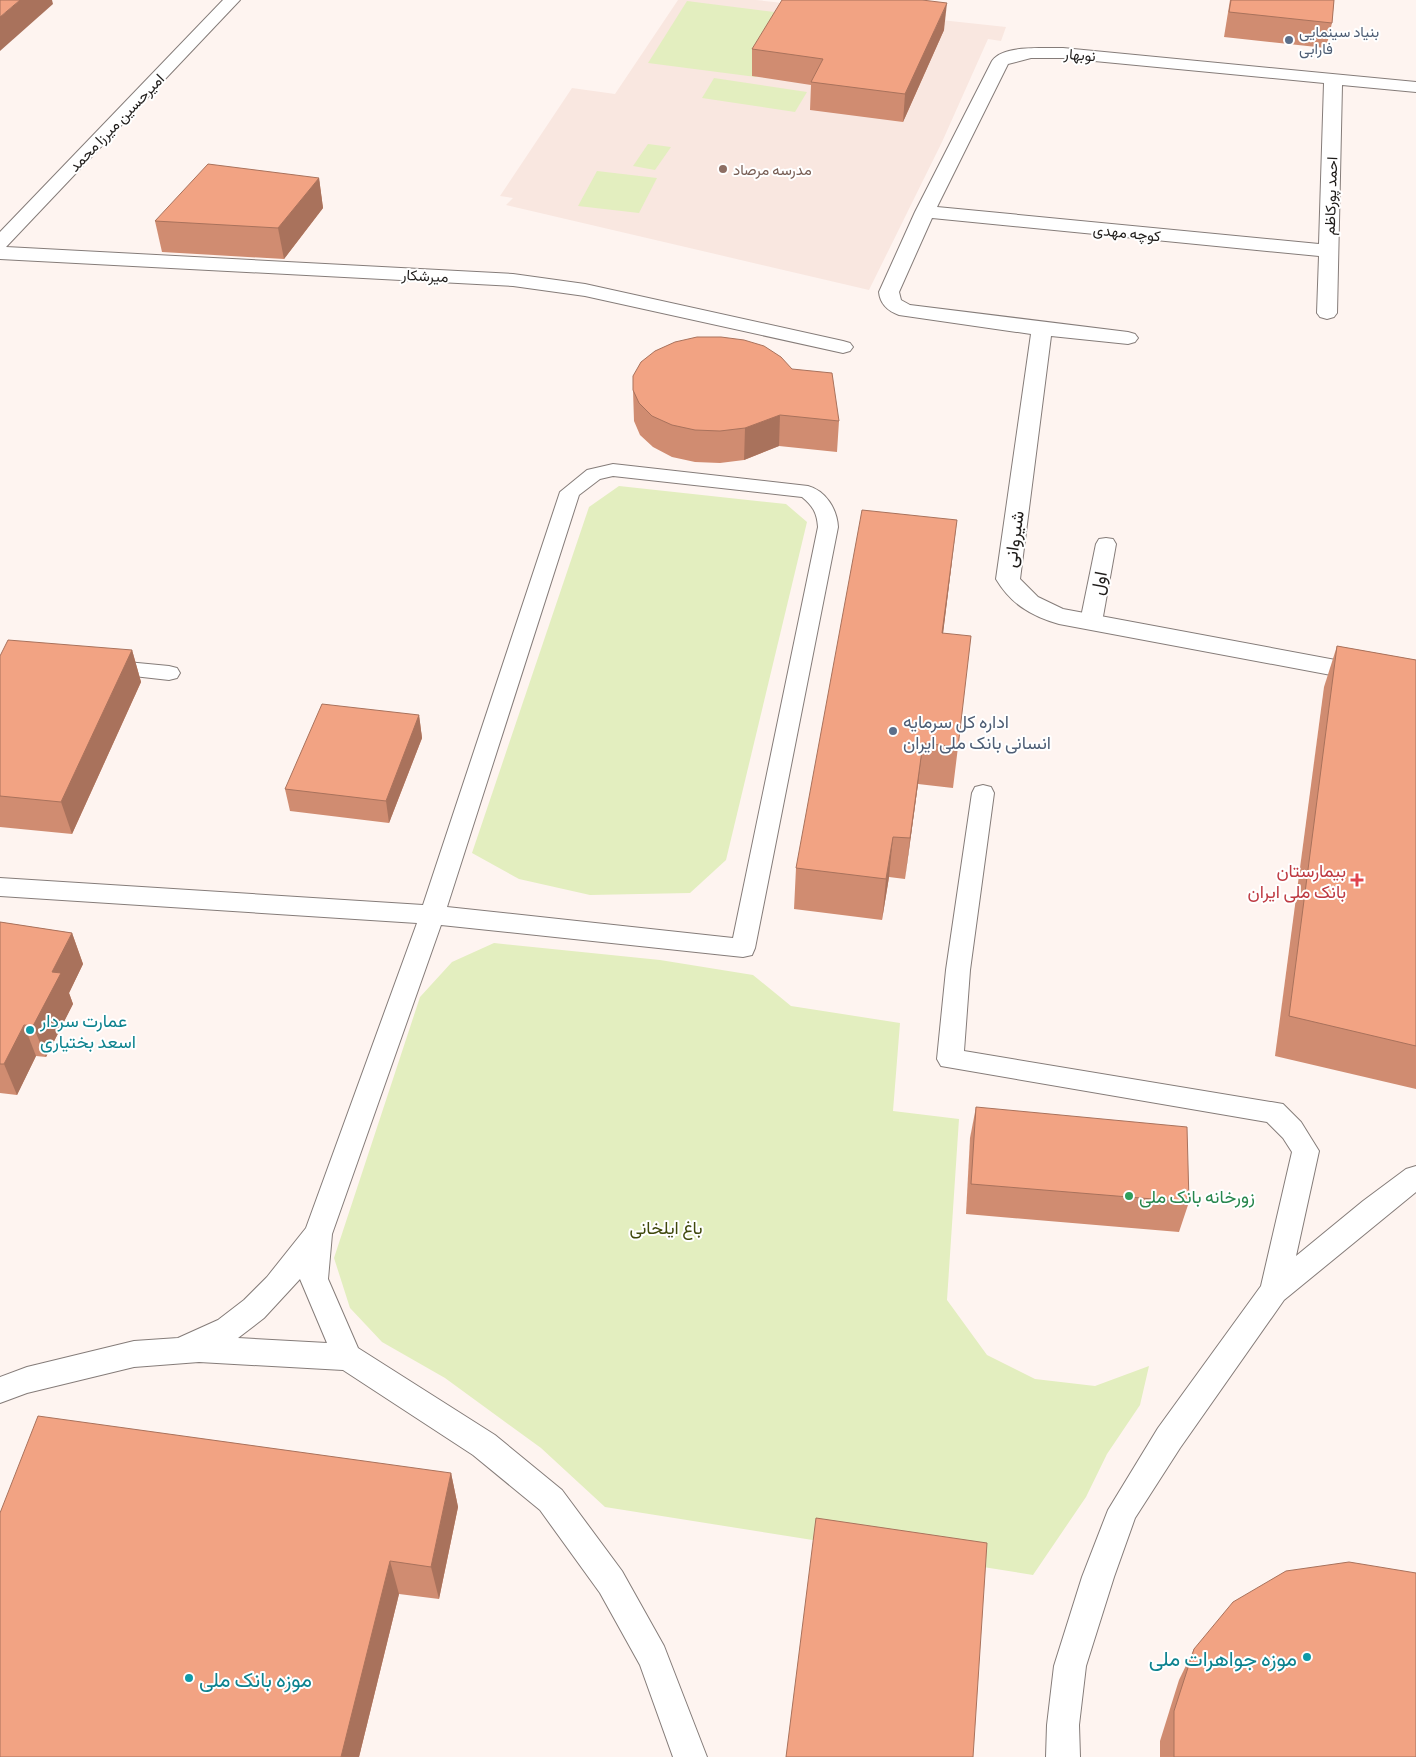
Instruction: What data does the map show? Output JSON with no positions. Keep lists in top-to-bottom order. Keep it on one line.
{"streets":{"street":["نوبهار","امیرحسین میرزا محمد","احمد پورکاظم","کوچه مهدی","میرشکار","شیروانی"],"lane":["اول"]},"crossings":[["نوبهار","احمد پورکاظم"],["نوبهار","کوچه مهدی"],["نوبهار","شیروانی"],["احمد پورکاظم","کوچه مهدی"],["شیروانی","اول"]],"parks":["باغ ایلخانی"],"places":{"other":["بنیاد سینمایی فارابی","مدرسه مرصاد","اداره کل سرمایه انسانی بانک ملی ایران","عمارت سردار اسعد بختیاری","زورخانه بانک ملی","موزه جواهرات ملی","موزه بانک ملی"],"health":["بیمارستان بانک ملی ایران"]}}
